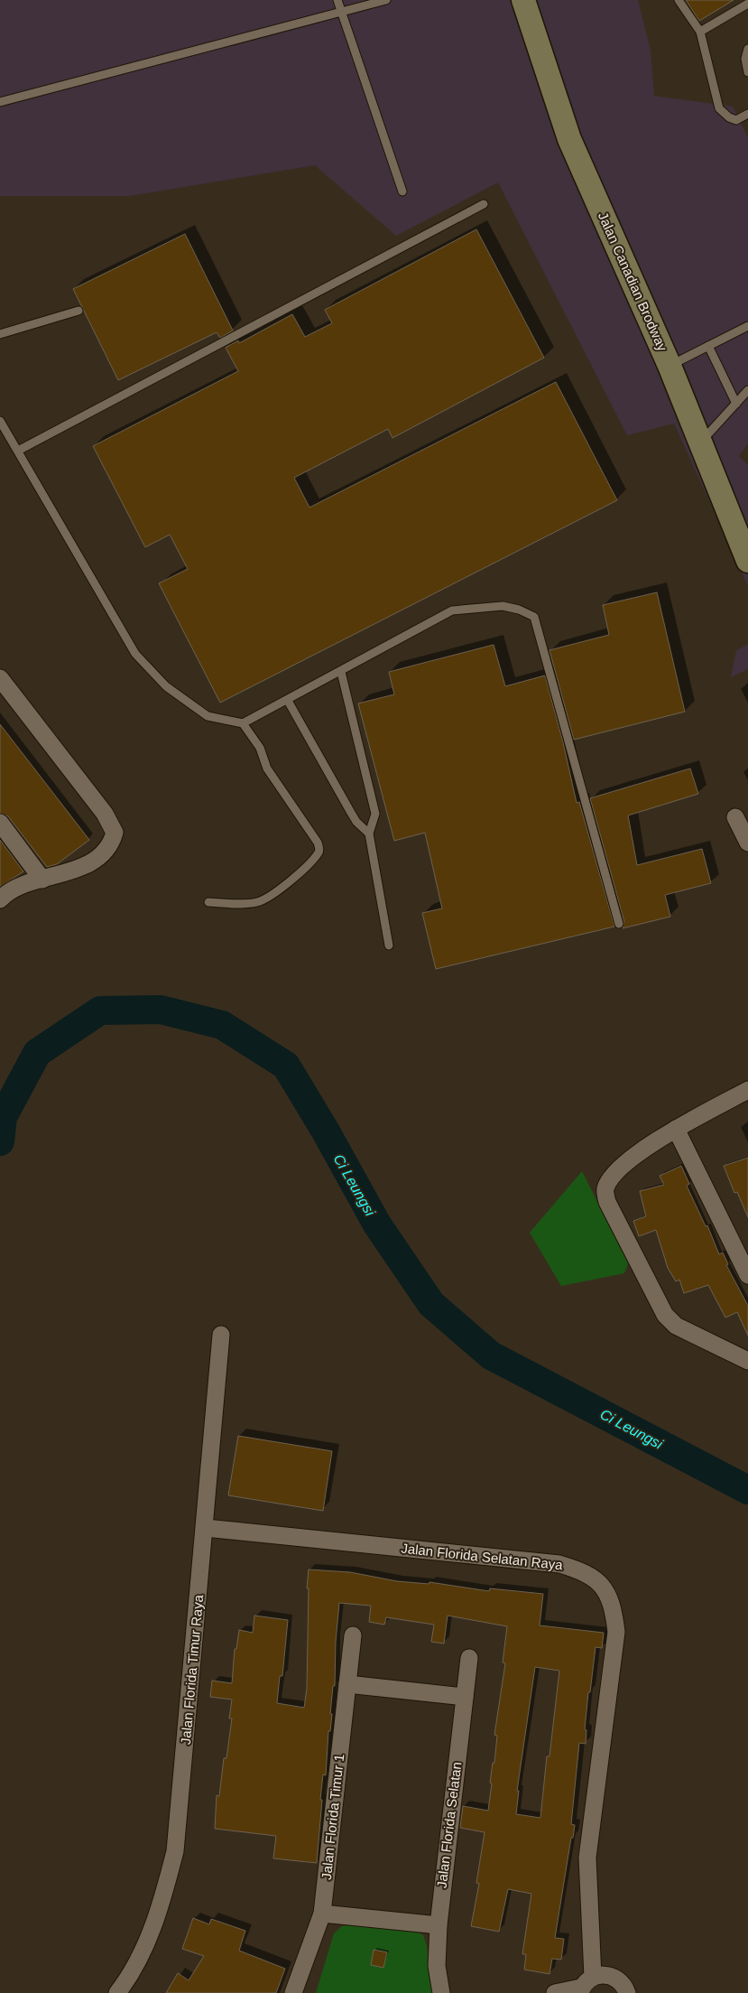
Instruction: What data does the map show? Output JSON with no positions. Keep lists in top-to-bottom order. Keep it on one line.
{"streets":{"street":["Jalan Canadian Brodway","Jalan Florida Selatan Raya","Jalan Florida Timur Raya","Jalan Florida Timur 1","Jalan Florida Selatan"]},"crossings":[["Jalan Florida Selatan Raya","Jalan Florida Timur Raya"]],"water":["Ci Leungsi"]}
